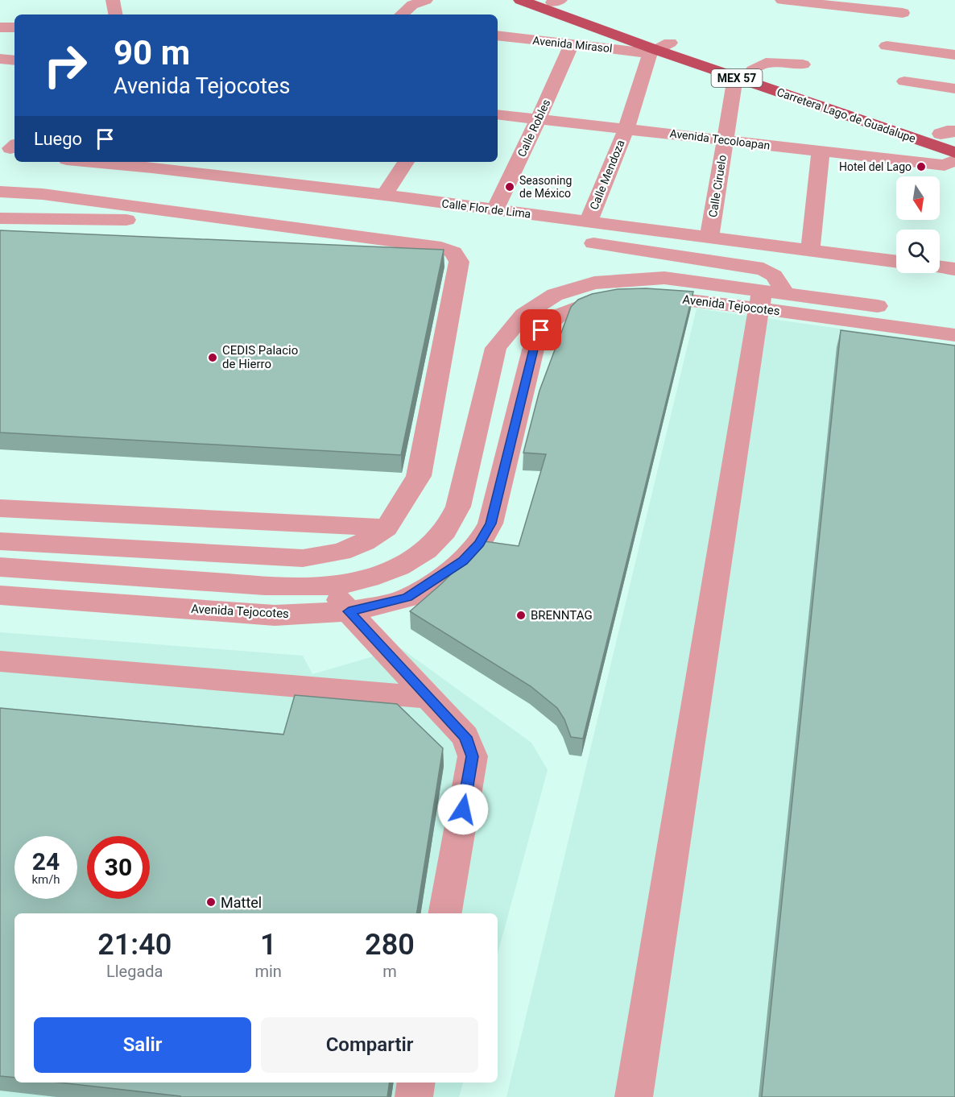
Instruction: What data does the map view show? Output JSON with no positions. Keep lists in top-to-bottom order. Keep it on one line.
{"streets":{"main road":["MEX 57","Carretera Lago de Guadalupe"],"street":["Avenida Mirasol","Calle Robles","Avenida Tecoloapan","Calle Mendoza","Calle Ciruelo","Calle Flor de Lima","Avenida Tejocotes"]},"crossings":[["Avenida Mirasol","Carretera Lago de Guadalupe"],["Avenida Mirasol","Calle Robles"],["Avenida Mirasol","Calle Mendoza"],["Carretera Lago de Guadalupe","Calle Mendoza"],["Carretera Lago de Guadalupe","Calle Ciruelo"],["Calle Robles","Avenida Tecoloapan"],["Calle Robles","Calle Flor de Lima"],["Avenida Tecoloapan","Calle Mendoza"],["Avenida Tecoloapan","Calle Ciruelo"],["Calle Mendoza","Calle Flor de Lima"],["Calle Ciruelo","Calle Flor de Lima"]],"places":["Hotel del Lago","Seasoning de México","CEDIS Palacio de Hierro","BRENNTAG","Mattel"],"north":"bottom","page":{"turn":["90 m","Avenida Tejocotes"],"then":"Luego","speed":"24 km/h","limit":"30","eta":["21:40","Llegada","1","min","280","m"],"buttons":["Salir","Compartir"]}}
